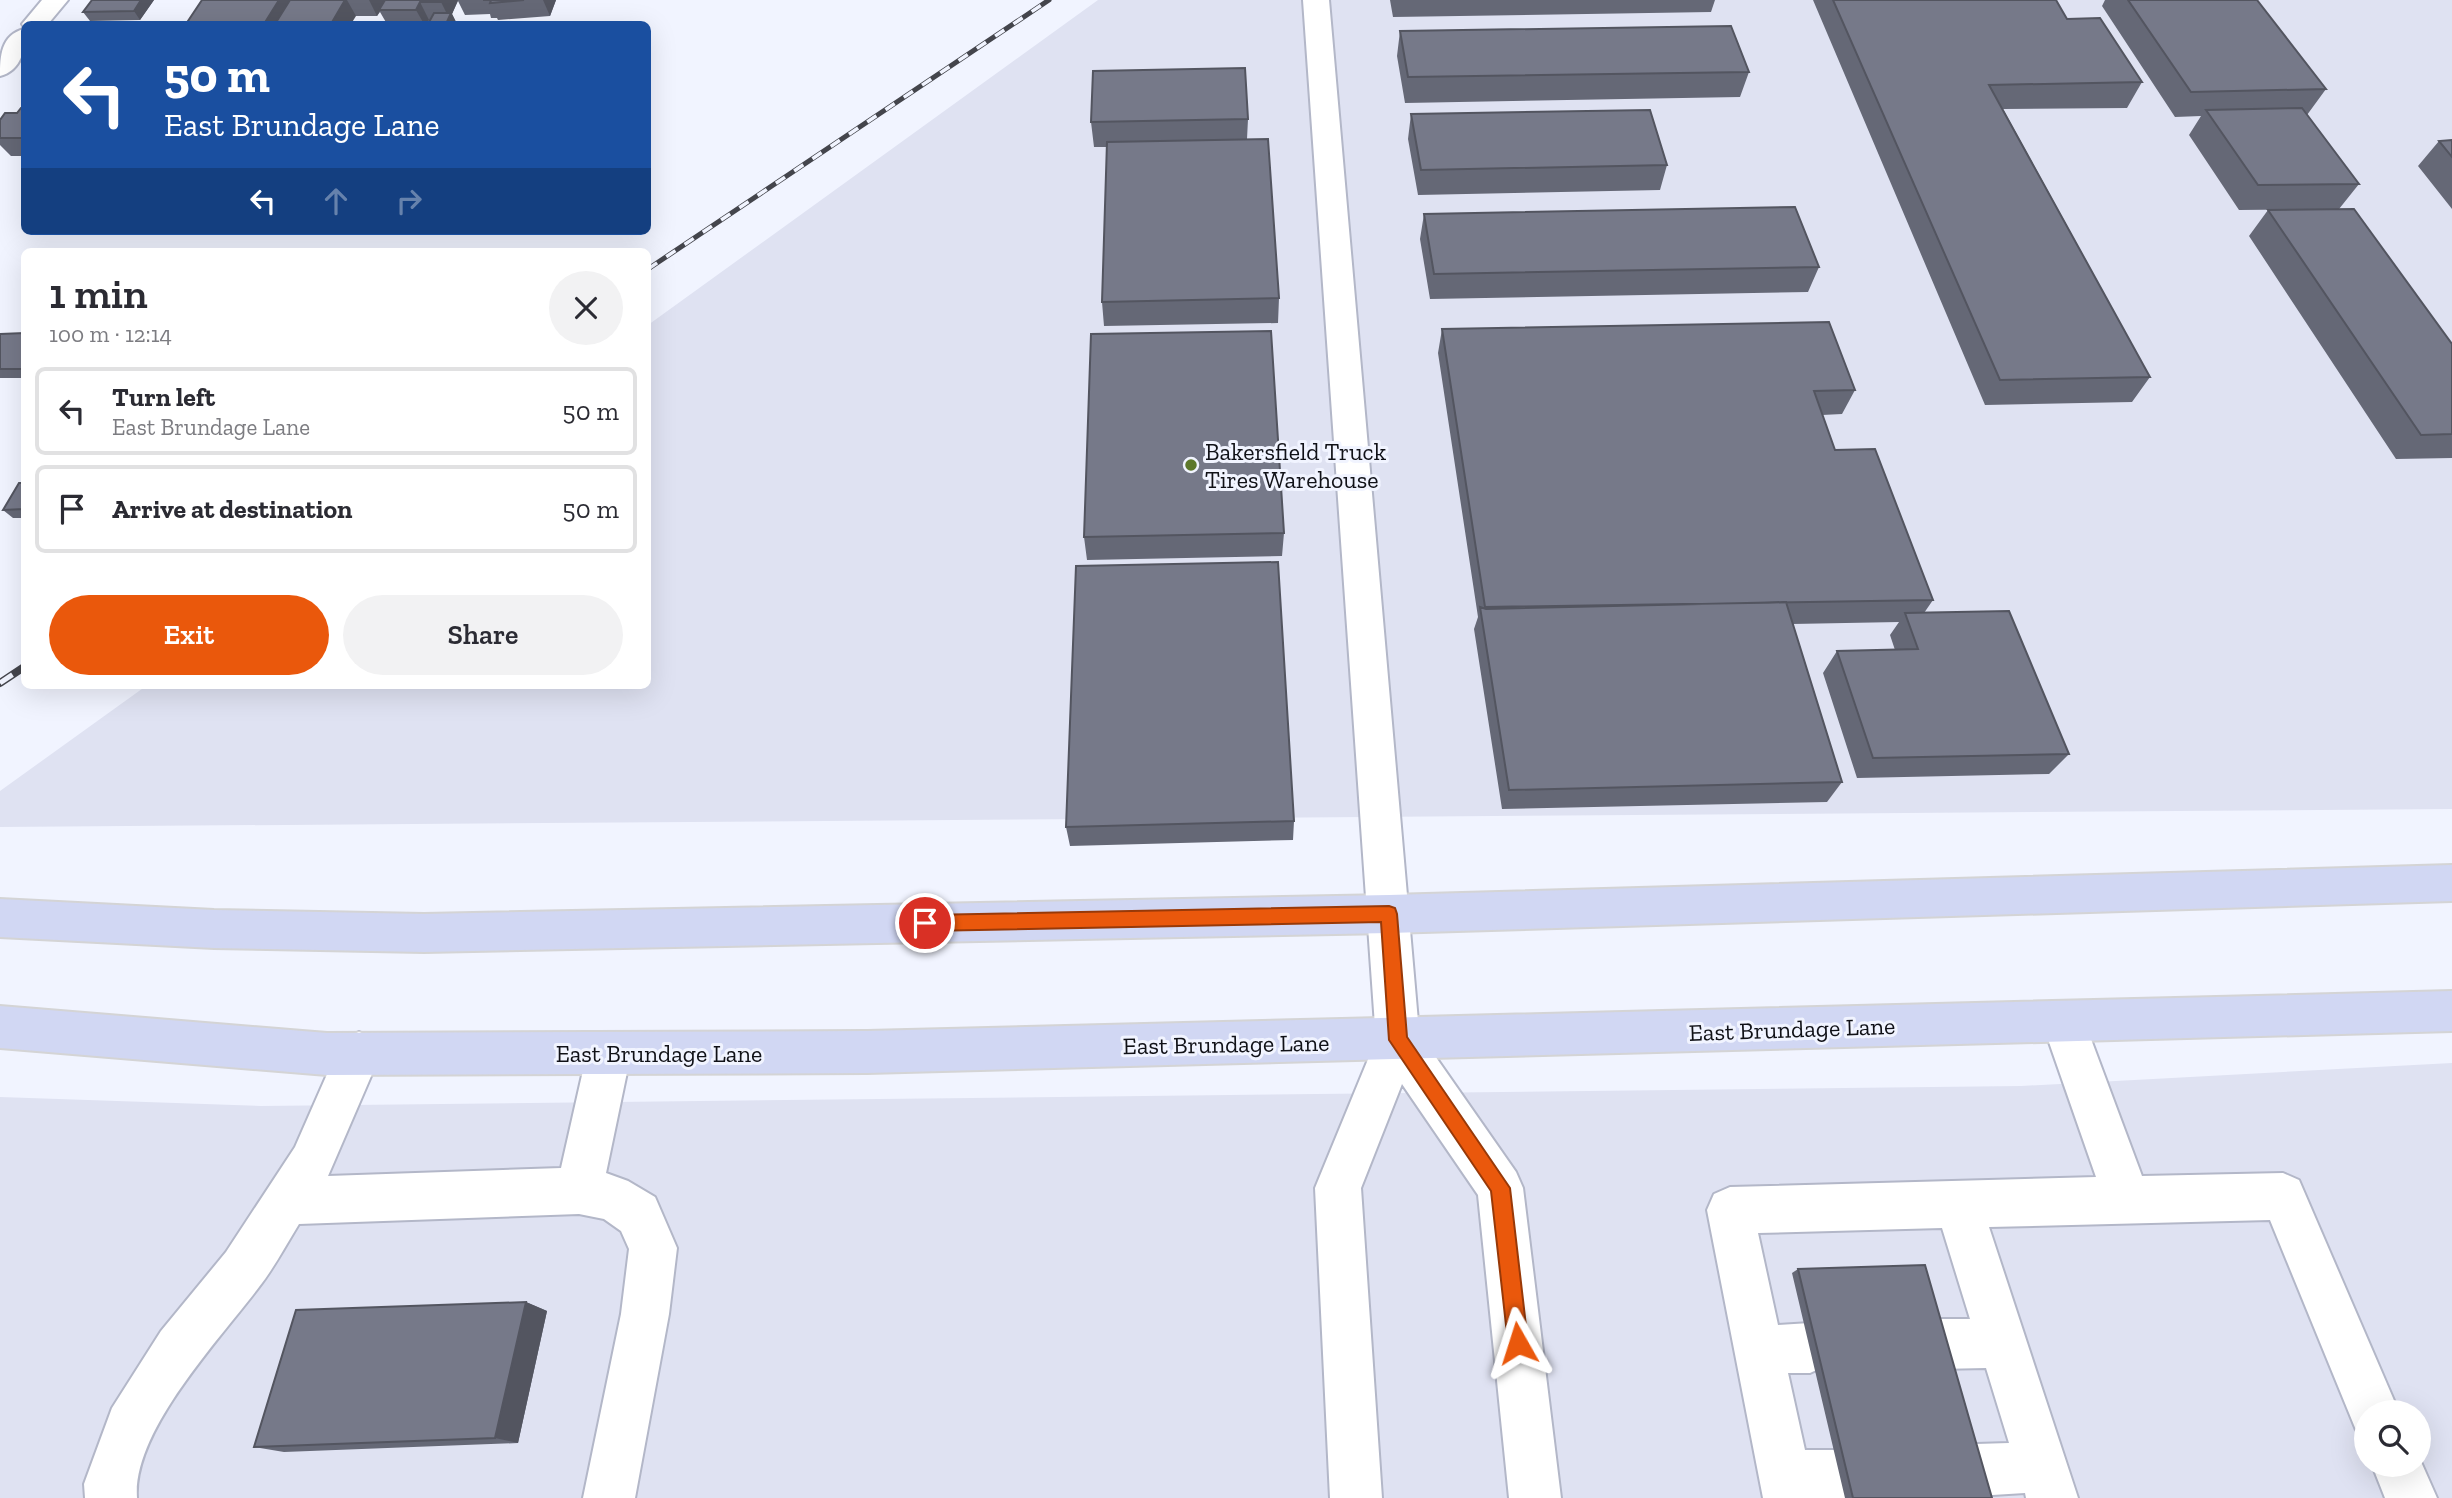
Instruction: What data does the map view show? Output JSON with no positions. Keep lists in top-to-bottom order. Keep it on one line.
{"streets":{"main road":["East Brundage Lane"]},"places":["Bakersfield Truck Tires Warehouse"],"page":{"turn":["50 m","East Brundage Lane"],"heading":["1 min","100 m · 12:14"],"list":[{"name":"Turn left","note":"East Brundage Lane","value":"50 m"},{"name":"Arrive at destination","value":"50 m"}],"buttons":["Exit","Share"]}}
